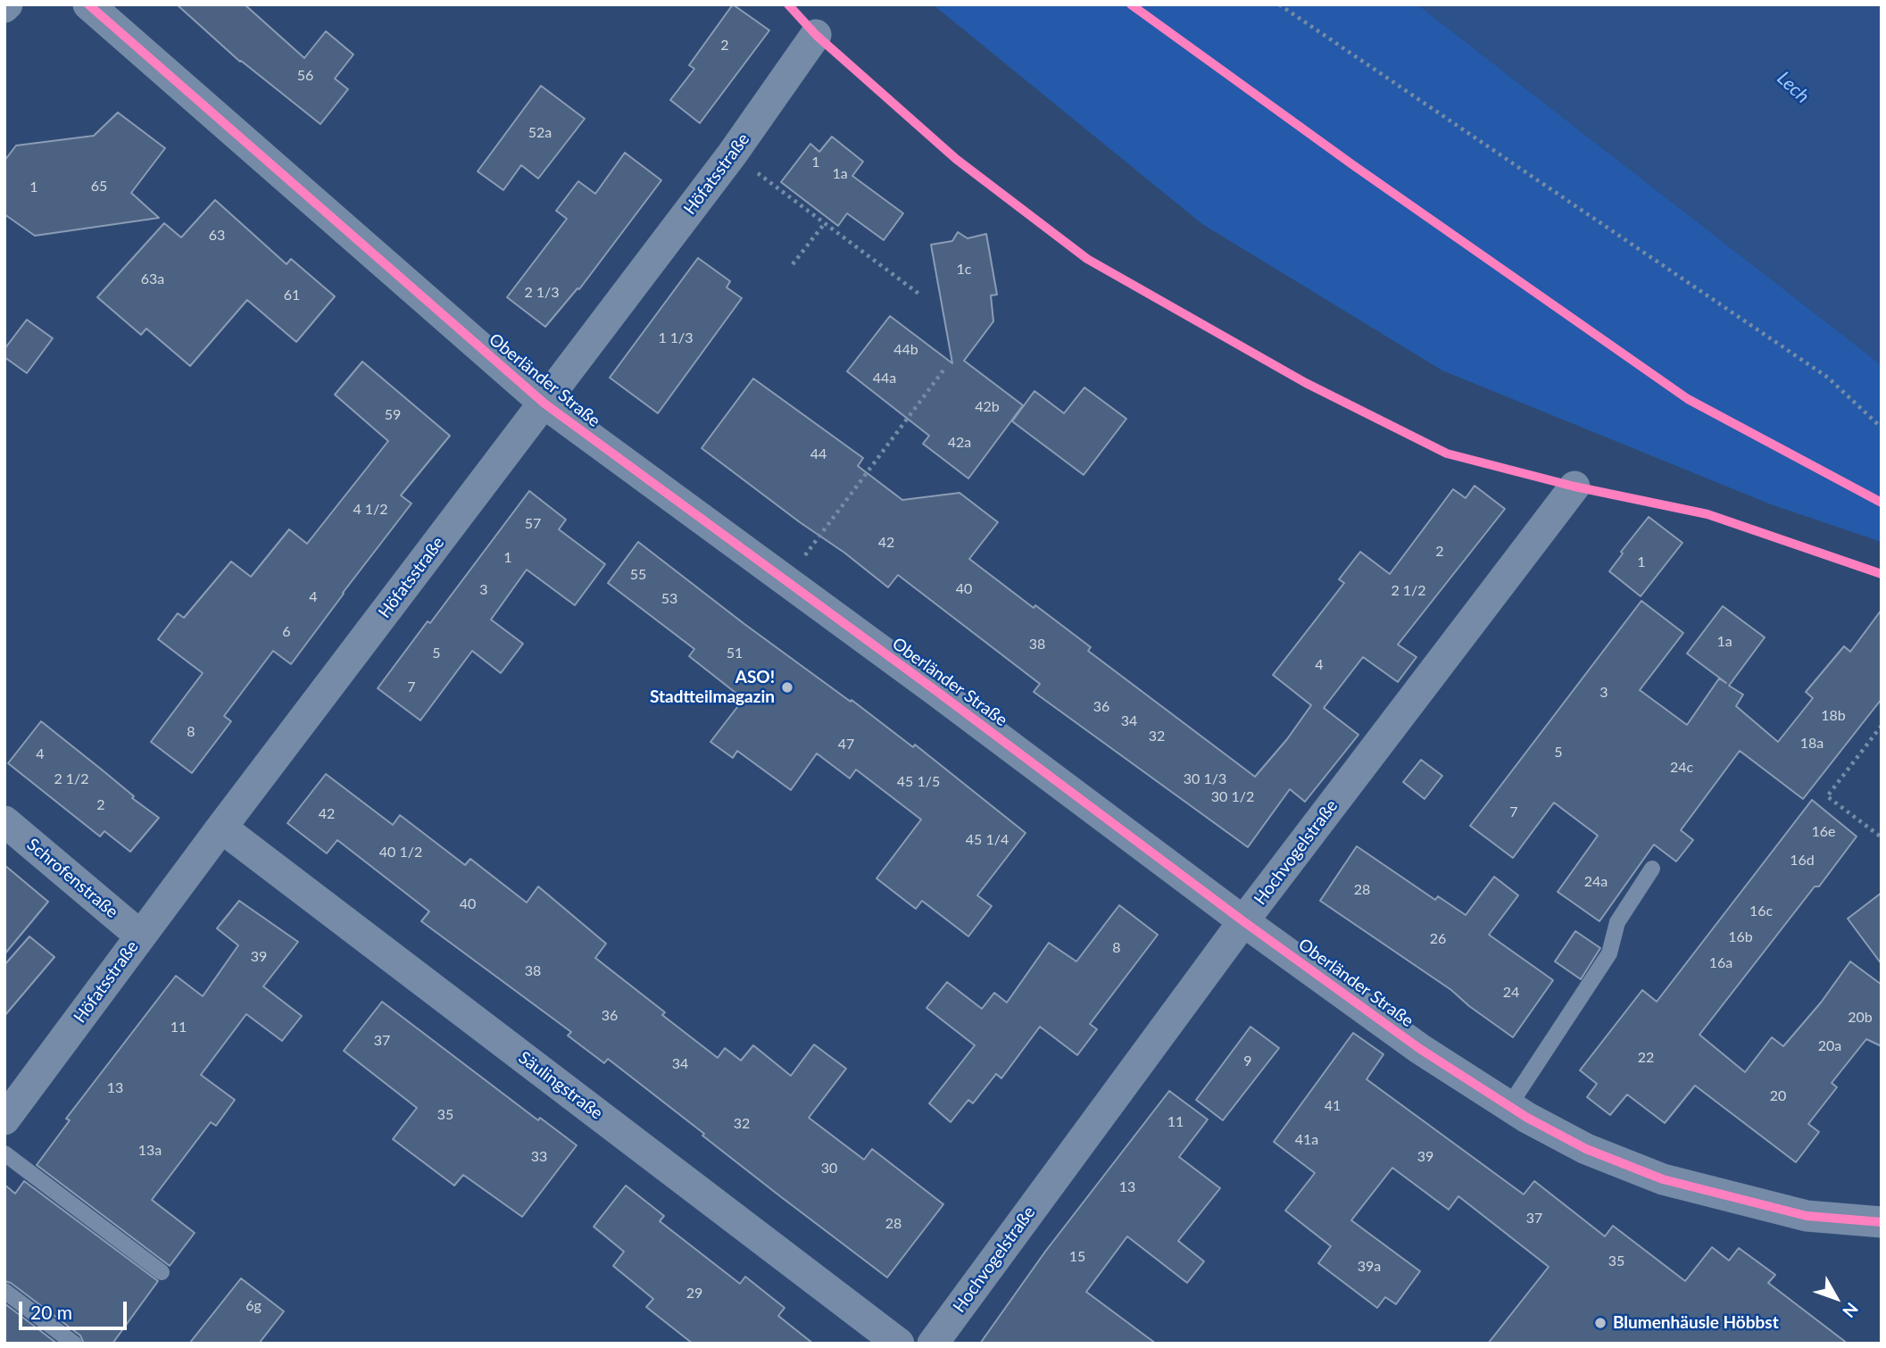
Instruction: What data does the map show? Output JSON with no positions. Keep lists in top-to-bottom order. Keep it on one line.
{"streets":{"street":["Höfatsstraße","Oberländer Straße","Hochvogelstraße","Schrofenstraße","Säulingstraße"]},"crossings":[["Höfatsstraße","Oberländer Straße"],["Höfatsstraße","Schrofenstraße"],["Höfatsstraße","Säulingstraße"],["Oberländer Straße","Hochvogelstraße"]],"water":["Lech"],"places":["ASO! Stadtteilmagazin","Blumenhäusle Höbbst"],"house_numbers":["2","56","52a","1","1a","65","1","63","1c","63a","2 1/3","61","1 1/3","44b","44a","42b","59","42a","44","4 1/2","57","42","2","1","1","55","40","3","2 1/2","4","53","6","1a","38","5","51","4","7","3","36","18b","34","8","32","18a","47","5","4","24c","2 1/2","30 1/3","45 1/5","30 1/2","2","7","42","16e","45 1/4","40 1/2","16d","24a","28","40","16c","16b","26","8","39","16a","38","24","36","20b","11","37","20a","22","9","34","13","20","41","35","11","32","41a","13a","33","39","30","13","37","28","15","35","39a","29","6g"],"scale_bar":"20 m","north":"bottom right"}
